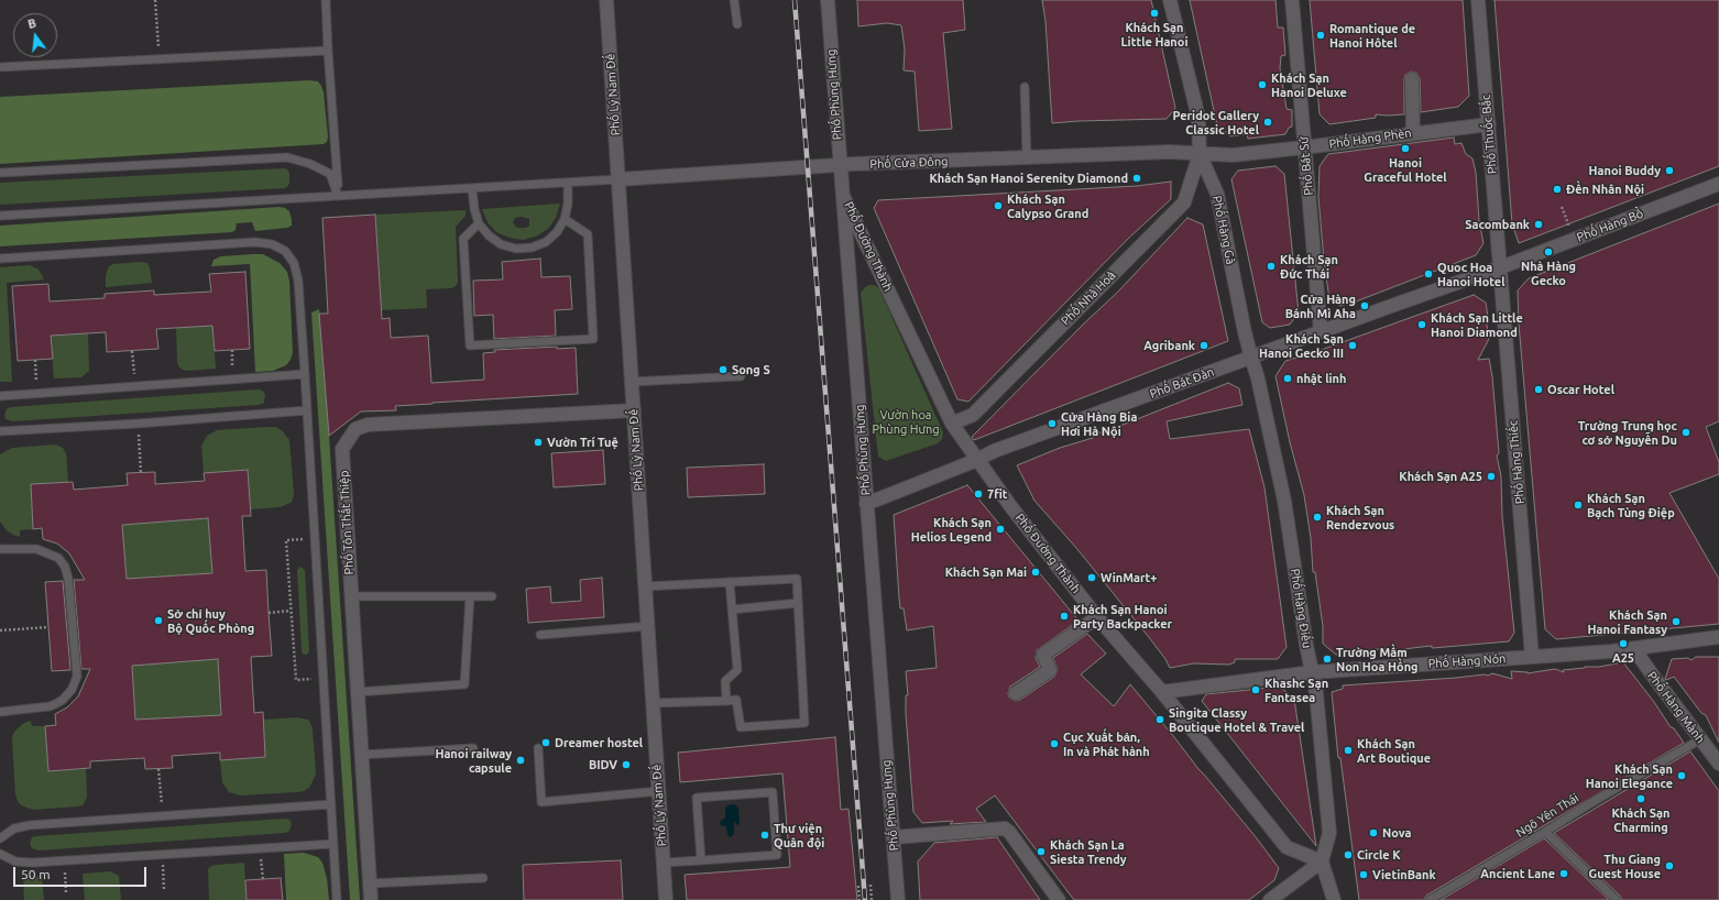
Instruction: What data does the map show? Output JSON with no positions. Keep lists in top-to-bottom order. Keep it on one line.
{"streets":{"street":["Phố Lý Nam Đế","Phố Phùng Hưng","Phố Thuốc Bắc","Phố Hàng Phèn","Phố Cửa Đông","Phố Bát Sứ","Phố Hàng Bồ","Phố Hàng Gà","Phố Đường Thành","Phố Nhà Hoả","Phố Bát Đàn","Phố Hàng Thiếc","Phố Tôn Thất Thiệp","Phố Hàng Điếu","Phố Hàng Nón","Phố Hàng Mành"],"lane":["Ngõ Yên Thái"]},"crossings":[["Phố Lý Nam Đế","Phố Cửa Đông"],["Phố Lý Nam Đế","Phố Tôn Thất Thiệp"],["Phố Phùng Hưng","Phố Cửa Đông"],["Phố Phùng Hưng","Phố Đường Thành"],["Phố Phùng Hưng","Phố Bát Đàn"],["Phố Thuốc Bắc","Phố Hàng Phèn"],["Phố Thuốc Bắc","Phố Hàng Bồ"],["Phố Thuốc Bắc","Phố Bát Đàn"],["Phố Thuốc Bắc","Phố Hàng Thiếc"],["Phố Hàng Phèn","Phố Cửa Đông"],["Phố Hàng Phèn","Phố Bát Sứ"],["Phố Hàng Phèn","Phố Hàng Gà"],["Phố Hàng Phèn","Phố Nhà Hoả"],["Phố Cửa Đông","Phố Hàng Gà"],["Phố Cửa Đông","Phố Nhà Hoả"],["Phố Bát Sứ","Phố Bát Đàn"],["Phố Hàng Bồ","Phố Bát Đàn"],["Phố Hàng Bồ","Phố Hàng Thiếc"],["Phố Hàng Gà","Phố Nhà Hoả"],["Phố Hàng Gà","Phố Bát Đàn"],["Phố Hàng Gà","Phố Hàng Điếu"],["Phố Đường Thành","Phố Nhà Hoả"],["Phố Đường Thành","Phố Bát Đàn"],["Phố Đường Thành","Phố Hàng Điếu"],["Phố Đường Thành","Phố Hàng Nón"],["Phố Bát Đàn","Phố Hàng Thiếc"],["Phố Bát Đàn","Phố Hàng Điếu"],["Phố Hàng Thiếc","Phố Hàng Nón"],["Phố Hàng Điếu","Phố Hàng Nón"],["Phố Hàng Nón","Phố Hàng Mành"],["Phố Hàng Mành","Ngõ Yên Thái"]],"parks":["Vườn hoa Phùng Hưng"],"places":["Khách Sạn Little Hanoi","Romantique de Hanoi Hôtel","Khách Sạn Hanoi Deluxe","Peridot Gallery Classic Hotel","Hanoi Graceful Hotel","Hanoi Buddy","Khách Sạn Hanoi Serenity Diamond","Đền Nhân Nội","Khách Sạn Calypso Grand","Sacombank","Nhà Hàng Gecko","Khách Sạn Đức Thái","Quoc Hoa Hanoi Hotel","Cửa Hàng Bánh Mì Aha","Khách Sạn Little Hanoi Diamond","Agribank","Khách Sạn Hanoi Gecko III","Song S","nhật linh","Oscar Hotel","Cửa Hàng Bia Hơi Hà Nội","Trường Trung học cơ sở Nguyễn Du","Vườn Trí Tuệ","Khách Sạn A25","7fit","Khách Sạn Bạch Tùng Điệp","Khách Sạn Rendezvous","Khách Sạn Helios Legend","Khách Sạn Mai","WinMart+","Khách Sạn Hanoi Party Backpacker","Sở chỉ huy Bộ Quốc Phòng","Khách Sạn Hanoi Fantasy","A25","Trường Mầm Non Hoa Hồng","Khashc Sạn Fantasea","Singita Classy Boutique Hotel & Travel","Dreamer hostel","Cục Xuất bản, In và Phát hành","Khách Sạn Art Boutique","Hanoi railway capsule","BIDV","Khách Sạn Hanoi Elegance","Khách Sạn Charming","Nova","Thư viện Quân đội","Khách Sạn La Siesta Trendy","Circle K","Thu Giang Guest House","Ancient Lane","VietinBank"],"scale_bar":"50 m","north":"top"}
